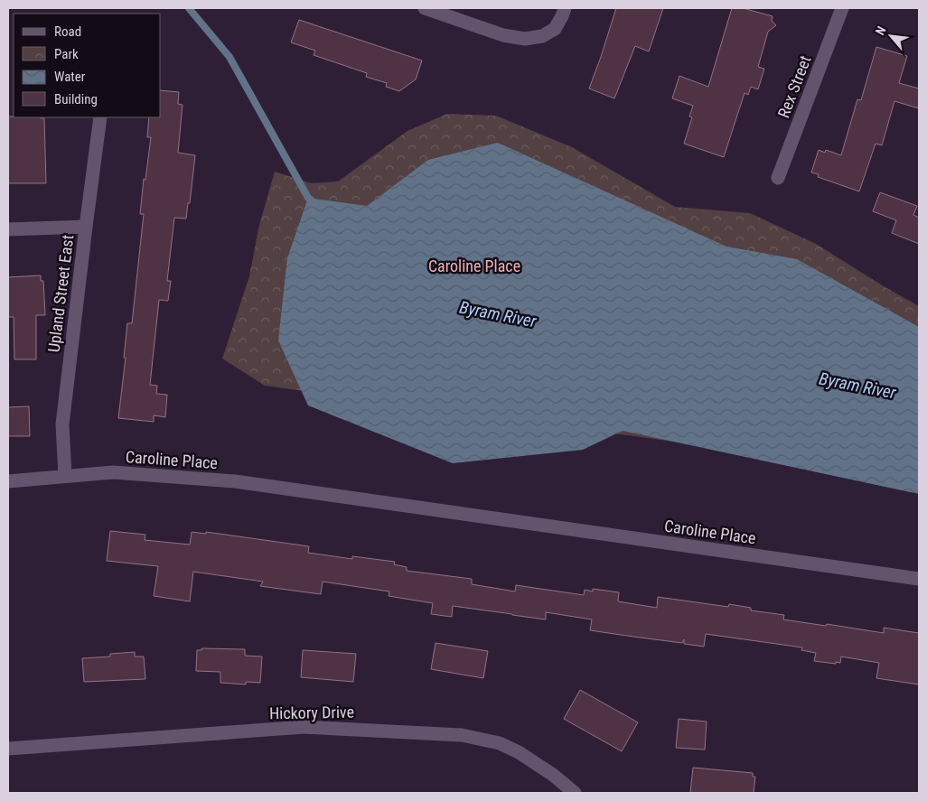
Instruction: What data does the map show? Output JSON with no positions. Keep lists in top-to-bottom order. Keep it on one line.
{"streets":{"street":["Rex Street","Upland Street East","Caroline Place","Hickory Drive"]},"crossings":[["Upland Street East","Caroline Place"]],"water":["Byram River"],"parks":["Caroline Place"],"legend":["Road","Park","Water","Building"],"north":"top left"}
